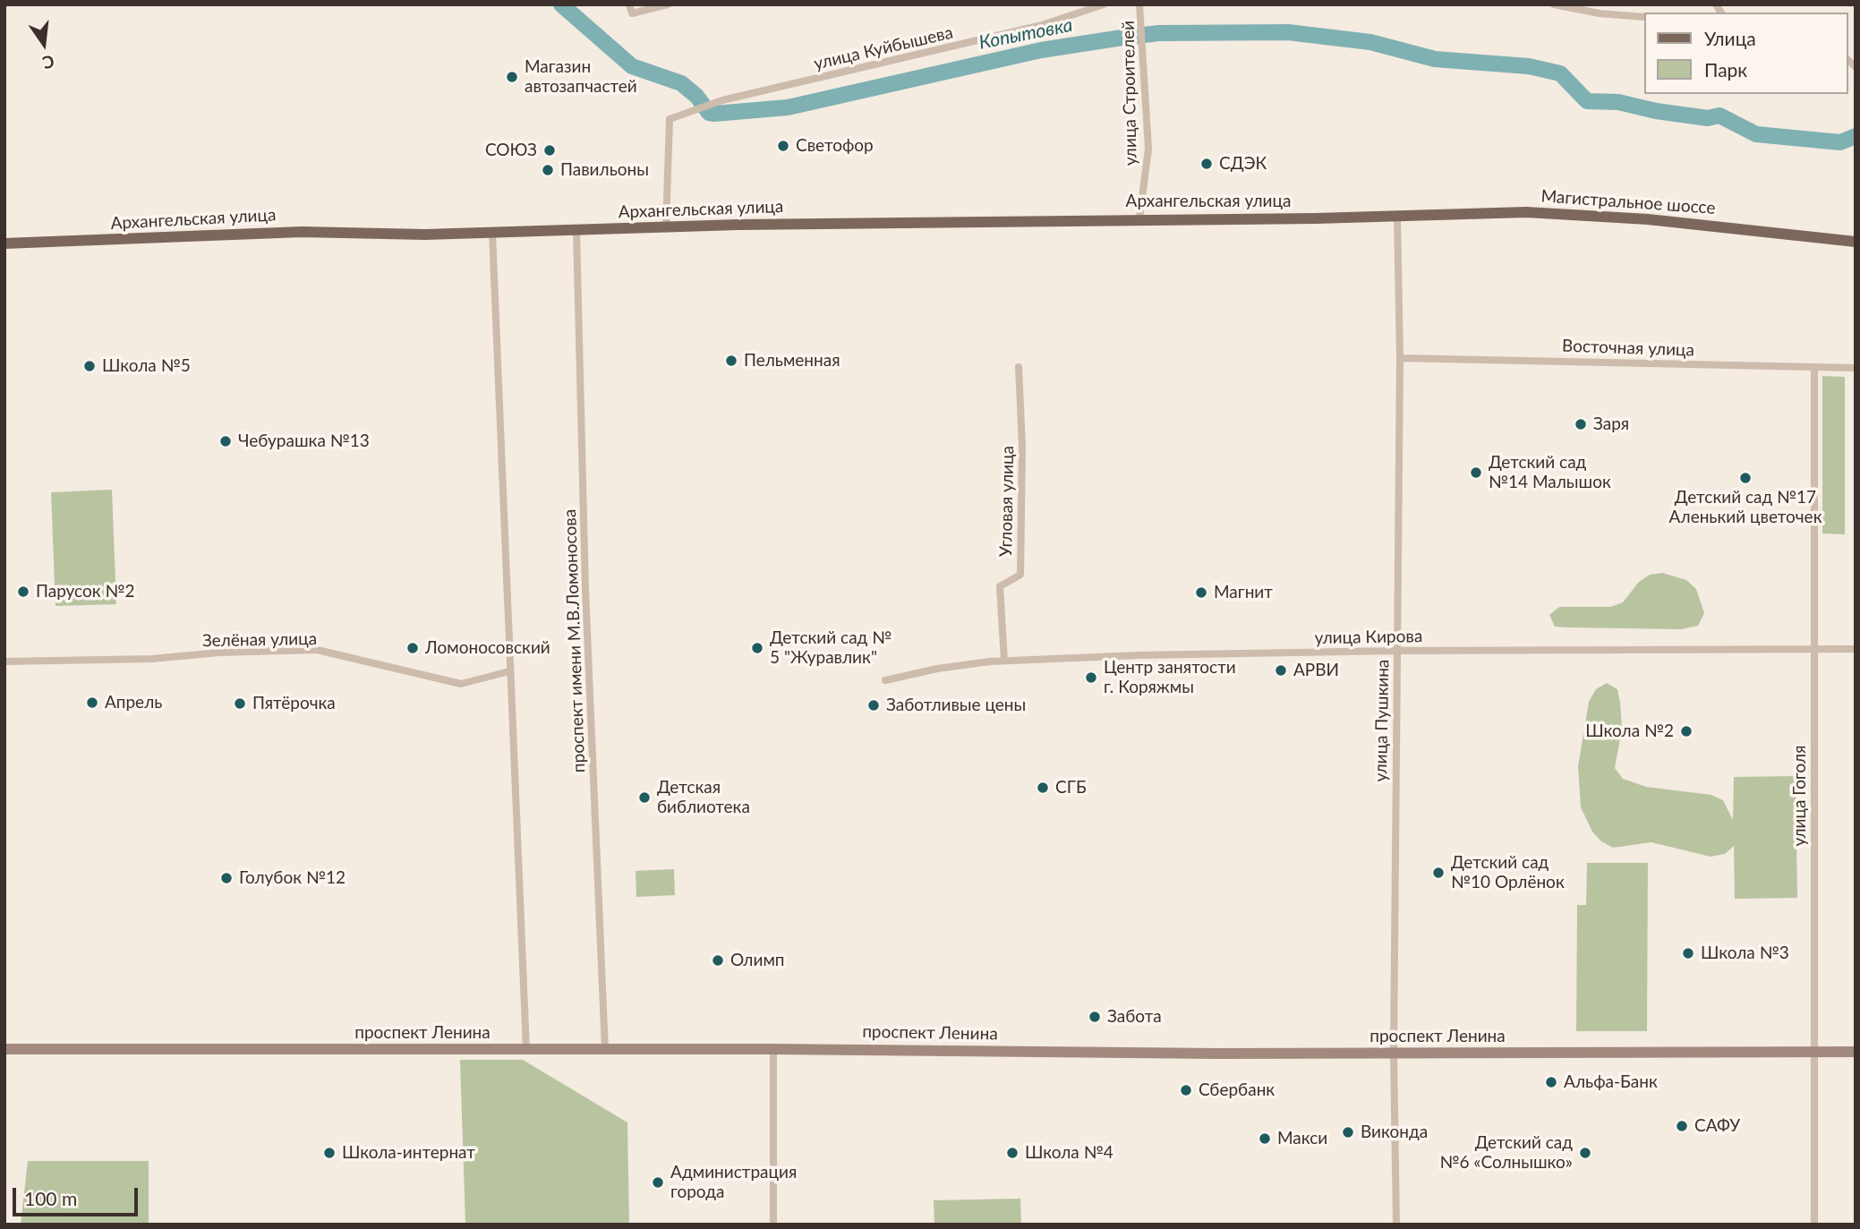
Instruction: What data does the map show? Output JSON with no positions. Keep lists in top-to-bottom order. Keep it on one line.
{"streets":{"main road":["Архангельская улица","Магистральное шоссе"],"street":["улица Куйбышева","улица Строителей","Восточная улица","Угловая улица","улица Кирова","Зелёная улица","проспект имени М.В.Ломоносова","улица Пушкина","улица Гоголя","проспект Ленина"]},"crossings":[["улица Куйбышева","Архангельская улица"],["улица Строителей","Архангельская улица"],["Архангельская улица","Магистральное шоссе"],["Архангельская улица","проспект имени М.В.Ломоносова"],["Архангельская улица","улица Пушкина"],["Магистральное шоссе","улица Пушкина"],["Восточная улица","улица Пушкина"],["Восточная улица","улица Гоголя"],["Угловая улица","улица Кирова"],["улица Кирова","улица Пушкина"],["улица Кирова","улица Гоголя"],["проспект имени М.В.Ломоносова","проспект Ленина"],["улица Пушкина","проспект Ленина"],["улица Гоголя","проспект Ленина"]],"water":["Копытовка"],"places":["Магазин автозапчастей","Светофор","СОЮЗ","СДЭК","Павильоны","Пельменная","Школа №5","Заря","Чебурашка №13","Детский сад №14 Малышок","Детский сад №17 Аленький цветочек","Парусок №2","Магнит","Ломоносовский","Детский сад № 5 \"Журавлик\"","АРВИ","Центр занятости г. Коряжмы","Апрель","Пятёрочка","Заботливые цены","Школа №2","СГБ","Детская библиотека","Детский сад №10 Орлёнок","Голубок №12","Школа №3","Олимп","Забота","Альфа-Банк","Сбербанк","САФУ","Виконда","Макси","Школа-интернат","Школа №4","Детский сад №6 «Солнышко»","Администрация города"],"legend":["Улица","Парк"],"scale_bar":"100 m","north":"bottom"}
